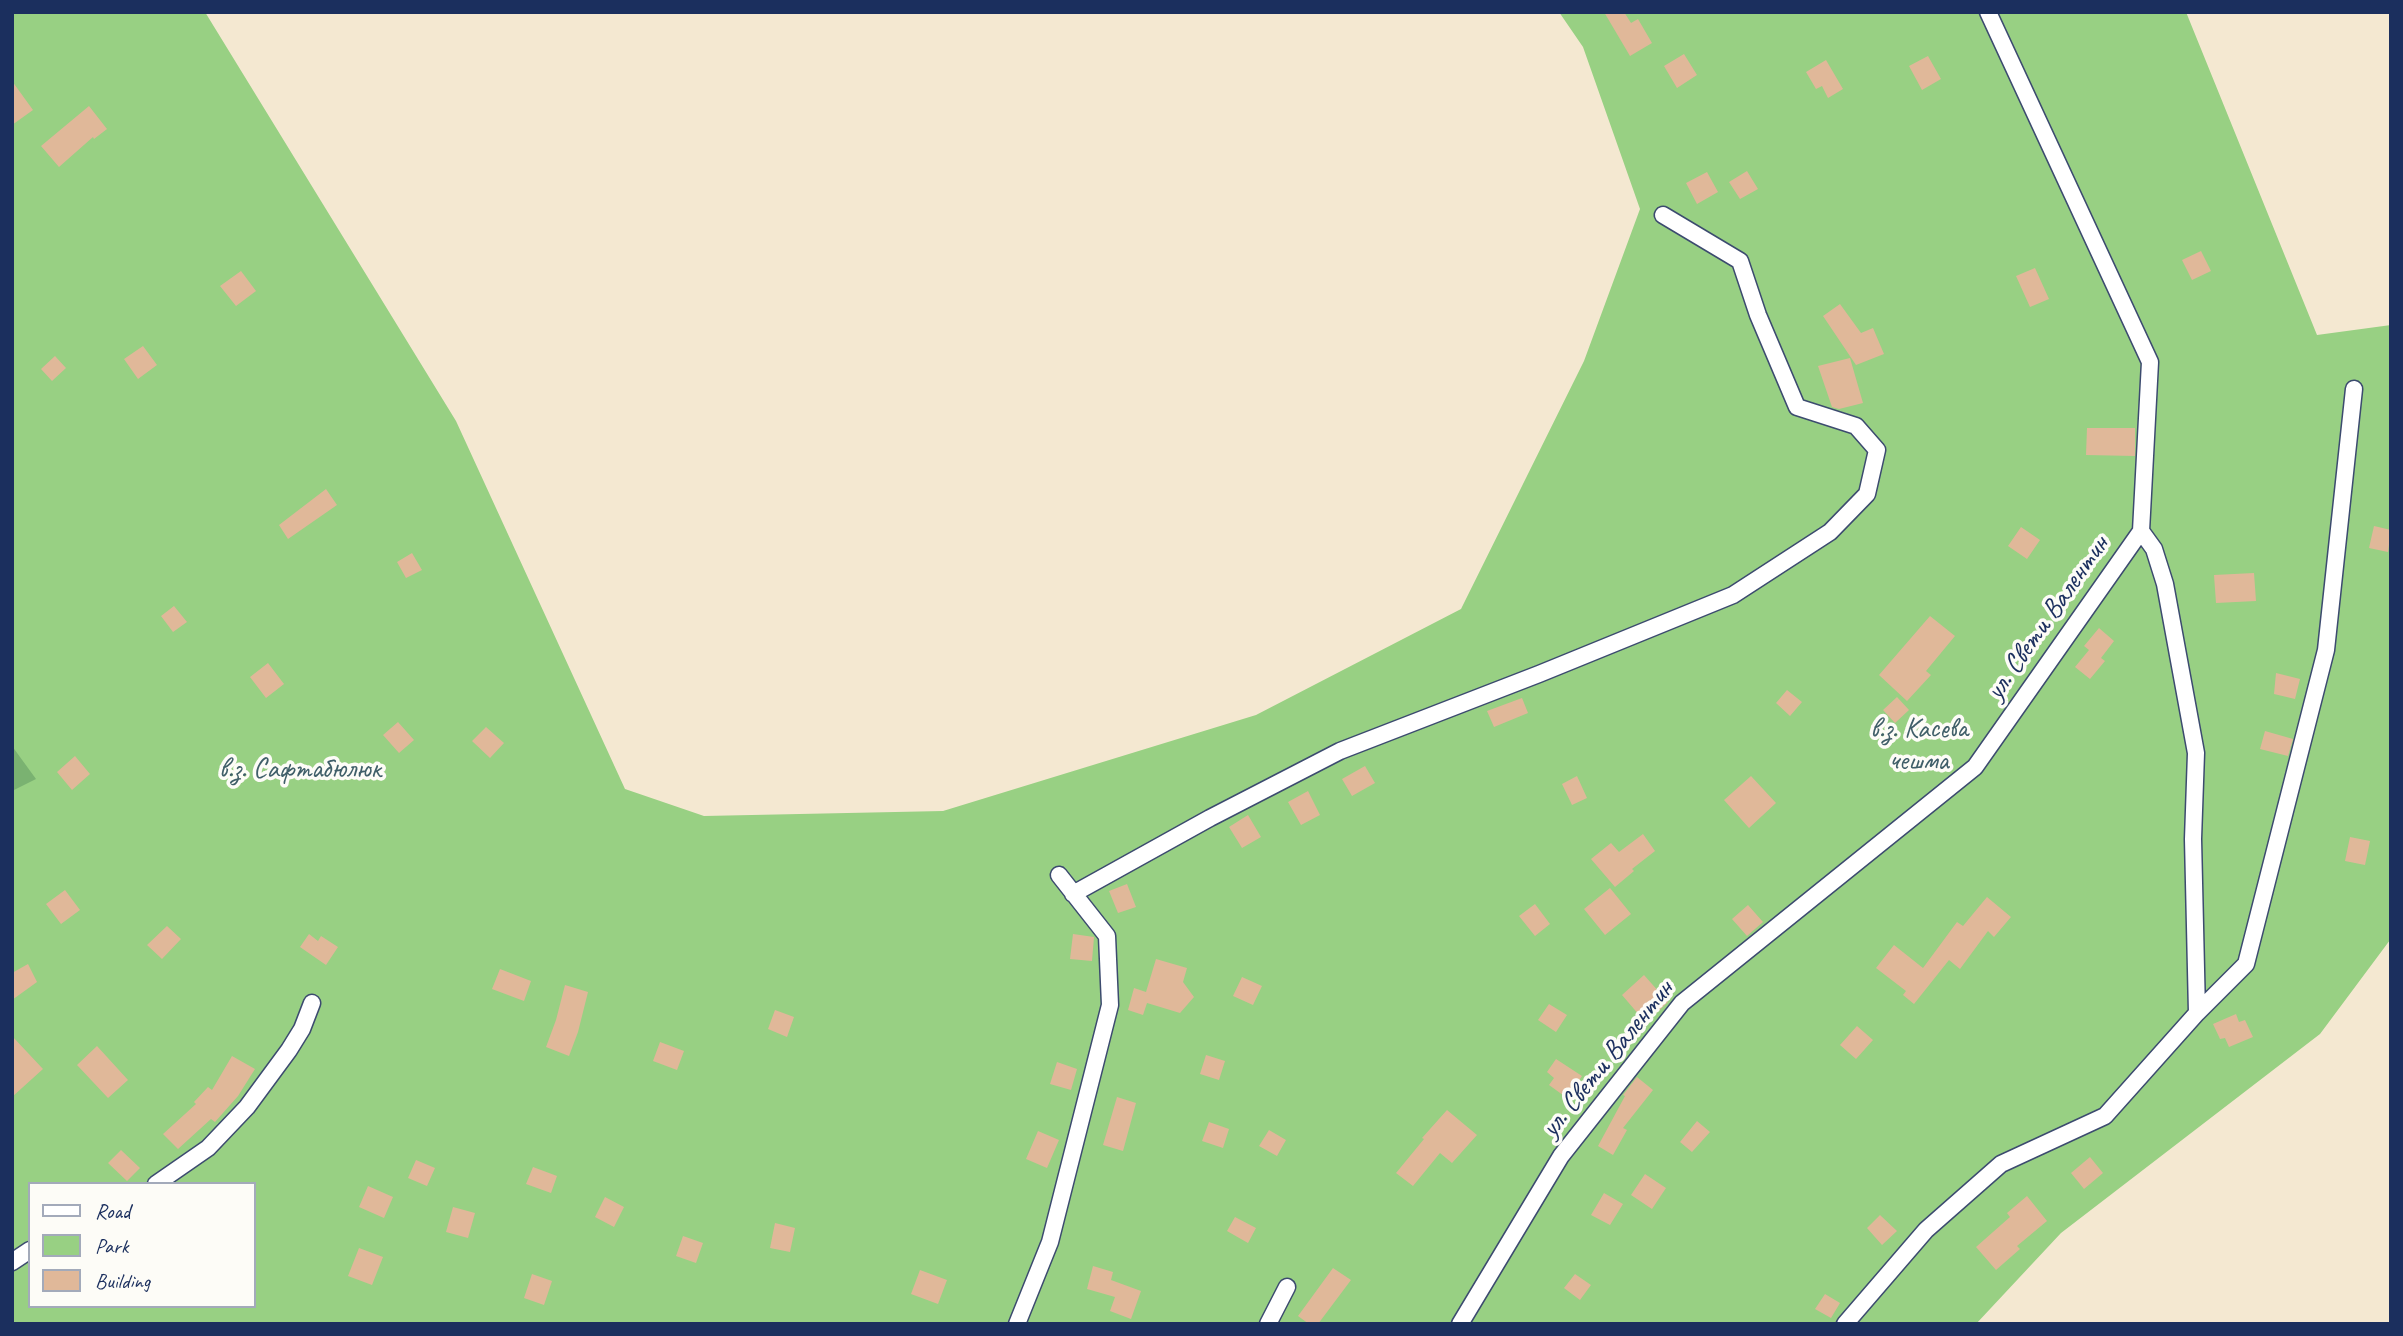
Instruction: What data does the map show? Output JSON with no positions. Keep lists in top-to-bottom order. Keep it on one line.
{"streets":{"street":["ул. Свети Валентин"]},"parks":["в.з. Касева чешма","в.з. Сафтабюлюк"],"legend":["Road","Park","Building"]}
